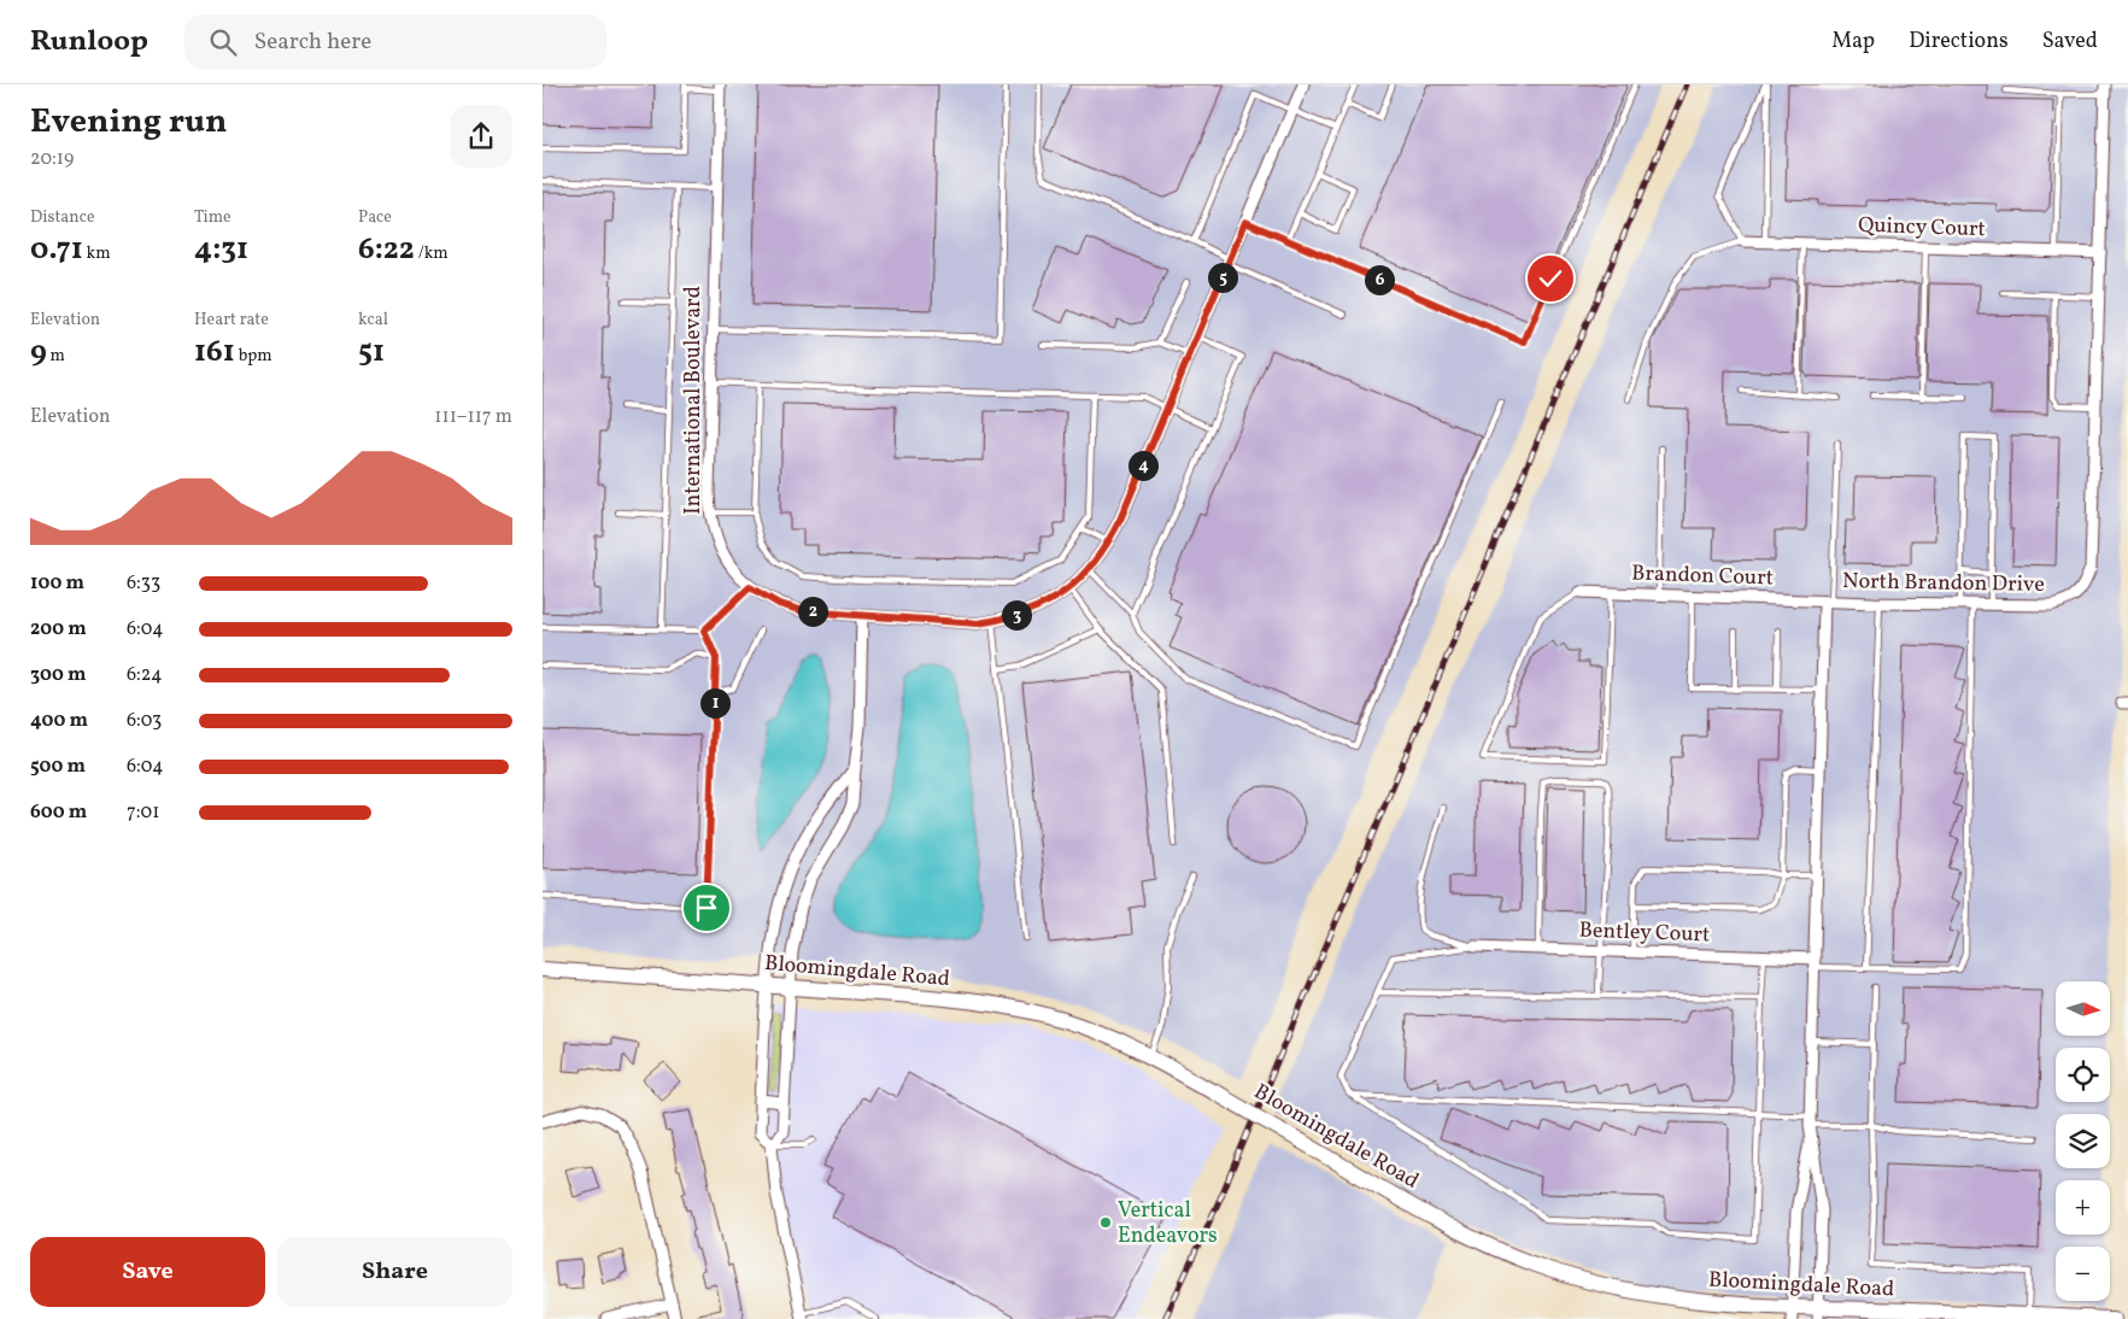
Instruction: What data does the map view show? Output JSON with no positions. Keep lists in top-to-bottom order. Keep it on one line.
{"streets":{"main road":["Bloomingdale Road"],"street":["Quincy Court","International Boulevard","Brandon Court","North Brandon Drive","Bentley Court"]},"crossings":[["Quincy Court","North Brandon Drive"],["Brandon Court","North Brandon Drive"],["North Brandon Drive","Bentley Court"],["North Brandon Drive","Bloomingdale Road"]],"places":["Vertical Endeavors"],"north":"right","page":{"header":"Runloop","search":"Search here","nav":["Map","Directions","Saved"],"heading":["Evening run","20:19"],"stats":[["Distance","0.71 km"],["Time","4:31"],["Pace","6:22 /km"],["Elevation","9 m"],["Heart rate","161 bpm"],["kcal","51"]],"pins":["5","6","4","2","3","1"],"chart":["Elevation","111–117 m"],"list":[{"name":"100 m","note":"6:33"},{"name":"200 m","note":"6:04"},{"name":"300 m","note":"6:24"},{"name":"400 m","note":"6:03"},{"name":"500 m","note":"6:04"},{"name":"600 m","note":"7:01"}],"map_buttons":["+","−"],"buttons":["Save","Share"]}}
